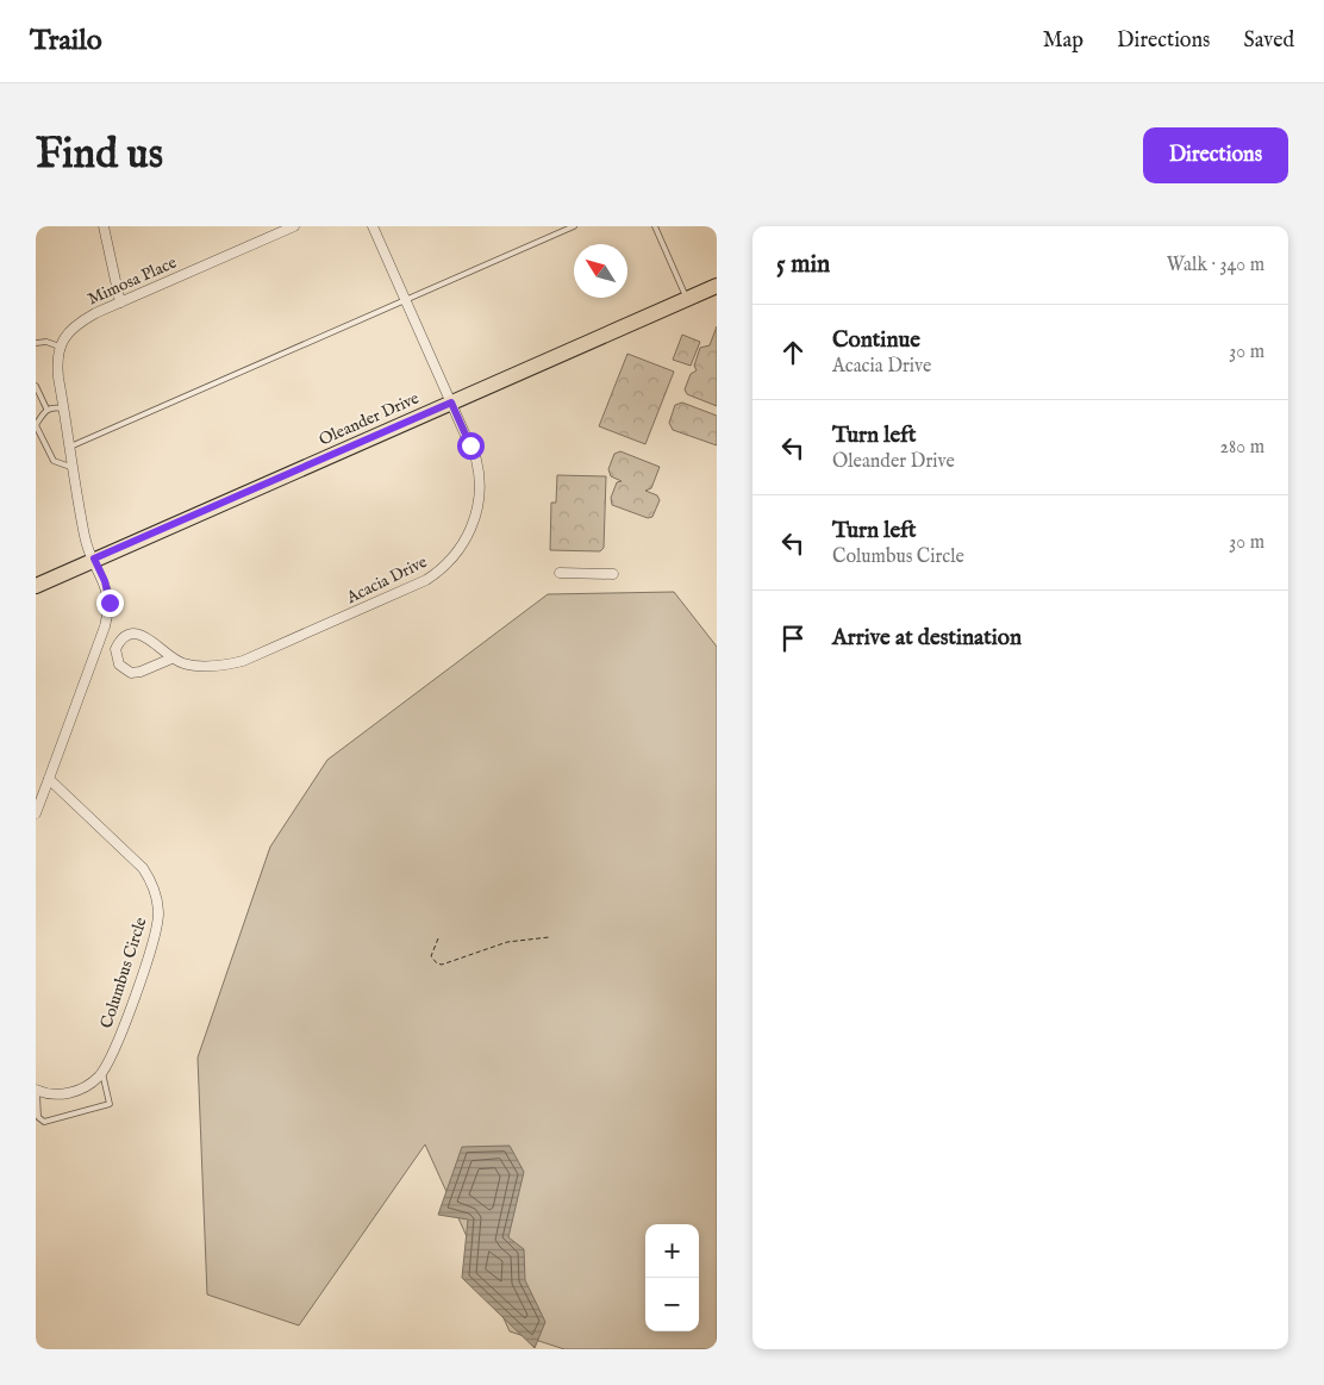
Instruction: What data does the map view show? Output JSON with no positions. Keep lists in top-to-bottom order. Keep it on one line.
{"streets":{"main road":["Oleander Drive"],"street":["Mimosa Place","Acacia Drive","Columbus Circle"]},"crossings":[["Oleander Drive","Acacia Drive"]],"north":"top left","page":{"header":"Trailo","nav":["Map","Directions","Saved"],"buttons":"Directions","title":"Find us","heading":["5 min","Walk · 340 m"],"list":[["Continue","Acacia Drive","30 m"],["Turn left","Oleander Drive","280 m"],["Turn left","Columbus Circle","30 m"],"Arrive at destination"],"map_buttons":["+","−"]}}
